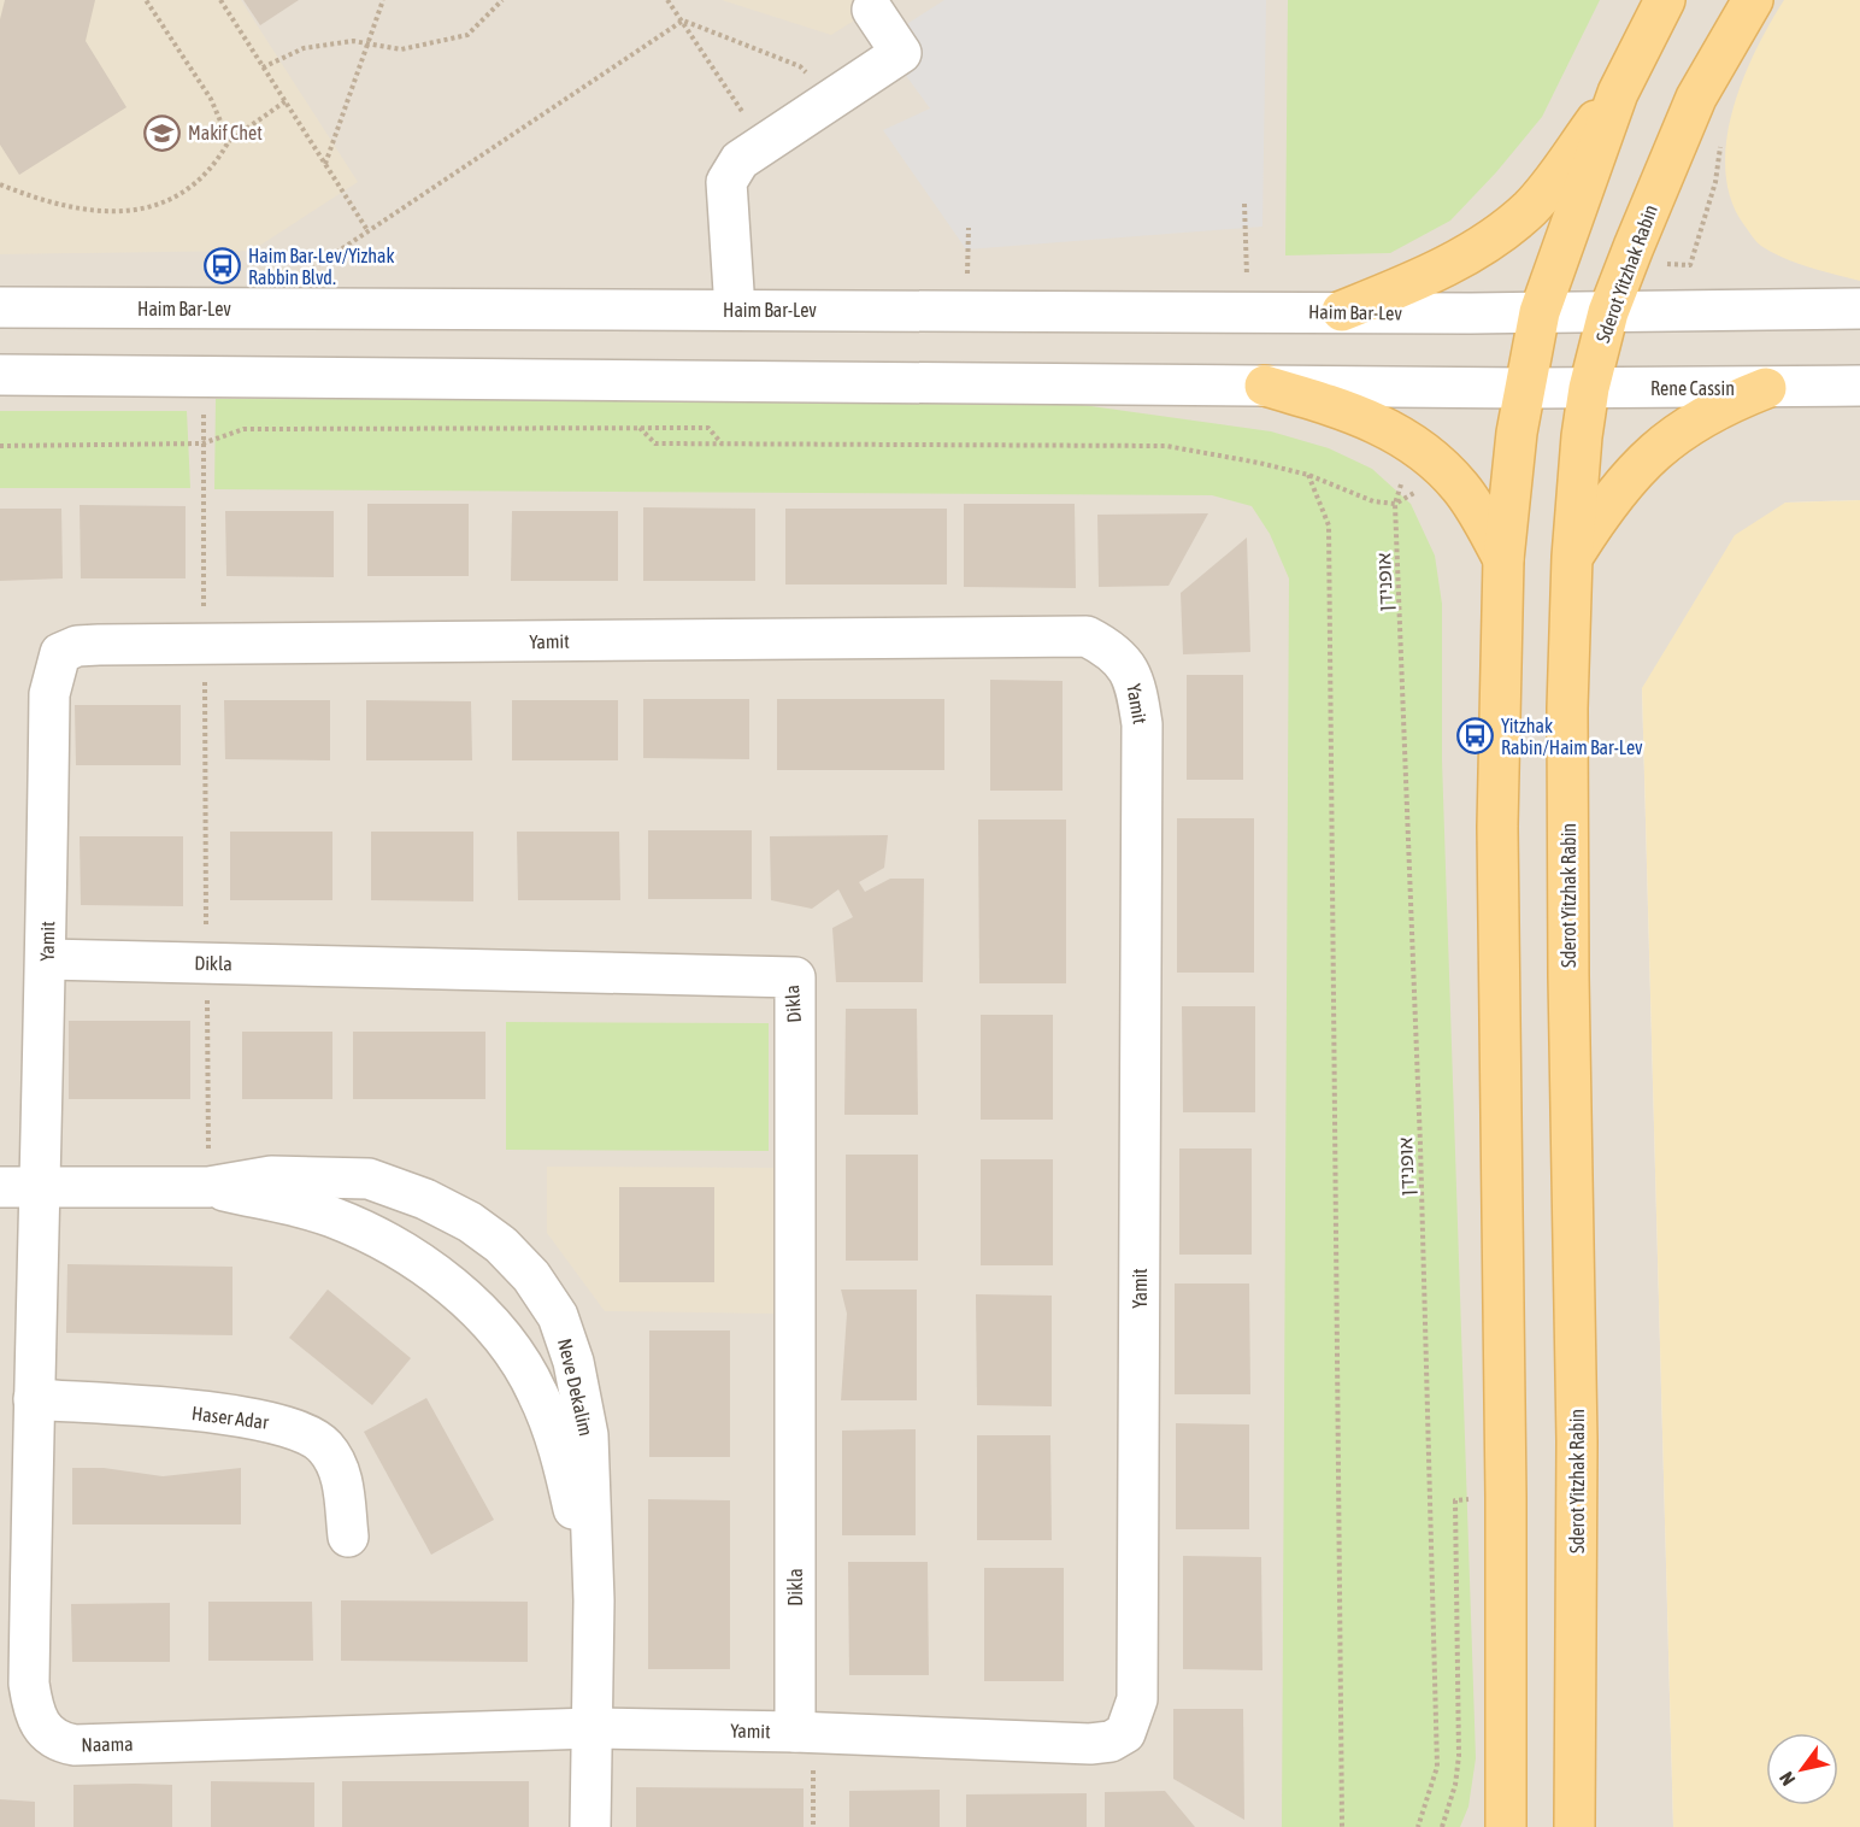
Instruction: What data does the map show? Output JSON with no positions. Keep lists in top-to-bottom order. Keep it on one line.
{"streets":{"main road":["Sderot Yitzhak Rabin"],"street":["Haim Bar-Lev","Rene Cassin","Yamit","Dikla","Neve Dekalim","Haser Adar","Naama"],"path":["אופנידן"]},"crossings":[["Sderot Yitzhak Rabin","Rene Cassin"],["Yamit","Dikla"],["Yamit","Neve Dekalim"],["Yamit","Naama"],["Neve Dekalim","Naama"],["Haser Adar","Naama"]],"places":{"school or university":["Makif Chet"],"bus stop":["Haim Bar-Lev/Yizhak Rabbin Blvd.","Yitzhak Rabin/Haim Bar-Lev"]},"north":"bottom left"}
